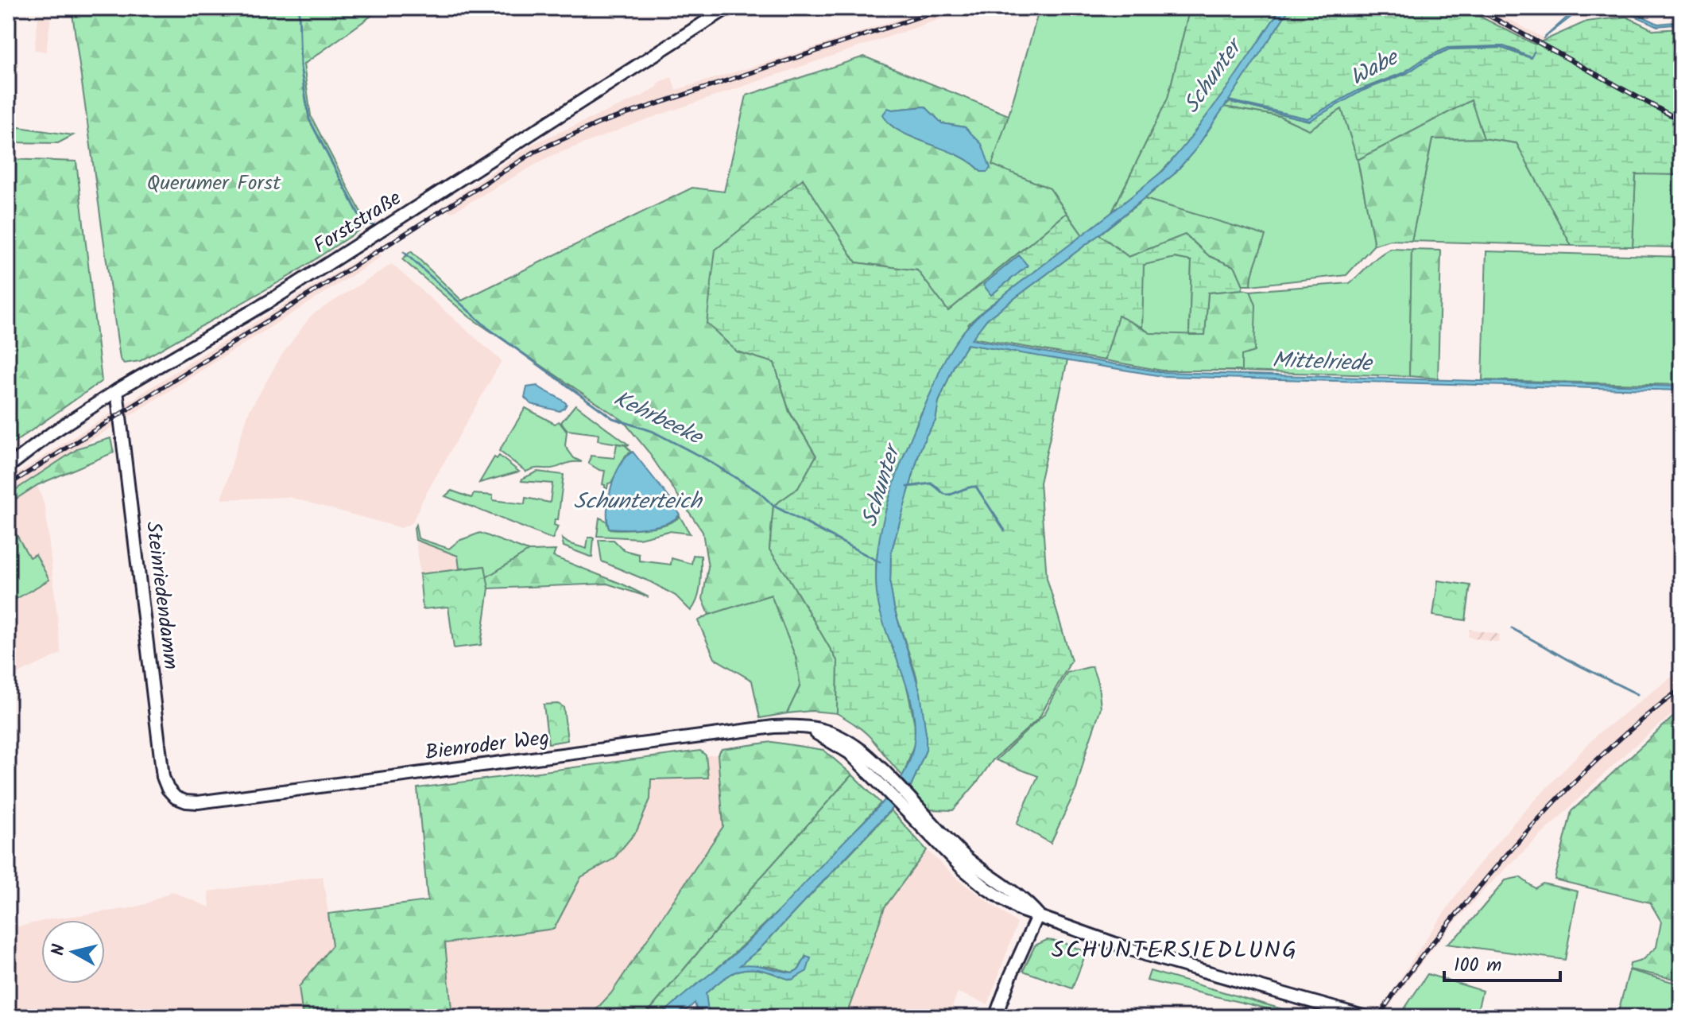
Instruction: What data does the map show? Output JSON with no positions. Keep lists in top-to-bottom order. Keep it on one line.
{"streets":{"main road":["Forststraße","Steinriedendamm","Bienroder Weg"]},"crossings":[["Forststraße","Steinriedendamm"],["Steinriedendamm","Bienroder Weg"]],"districts":["SCHUNTERSIEDLUNG"],"water":["Wabe","Schunter","Mittelriede","Kehrbeeke","Schunterteich"],"parks":["Querumer Forst"],"scale_bar":"100 m","north":"left"}
